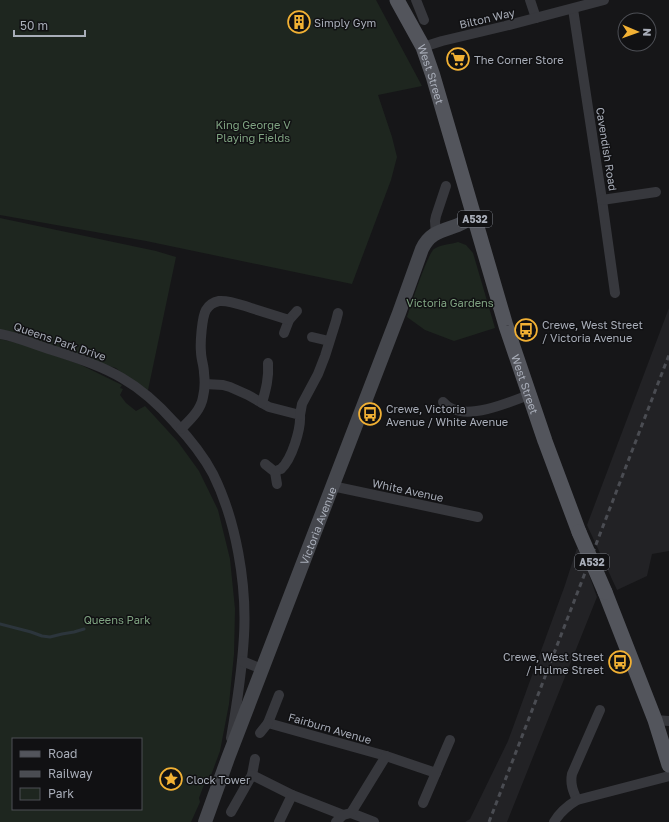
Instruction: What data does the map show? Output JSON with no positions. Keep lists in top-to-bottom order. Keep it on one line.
{"streets":{"main road":["West Street","A532"],"street":["Bilton Way","Cavendish Road","Queens Park Drive","White Avenue","Victoria Avenue","Fairburn Avenue"]},"crossings":[["Bilton Way","West Street"],["Bilton Way","Cavendish Road"],["West Street","Victoria Avenue"],["Queens Park Drive","Victoria Avenue"],["White Avenue","Victoria Avenue"]],"parks":["King George V Playing Fields","Victoria Gardens","Queens Park"],"places":{"building":["Simply Gym"],"supermarket":["The Corner Store"],"bus stop":["Crewe, West Street / Victoria Avenue","Crewe, Victoria Avenue / White Avenue","Crewe, West Street / Hulme Street"],"place":["Clock Tower"]},"legend":["Road","Railway","Park"],"scale_bar":"50 m","north":"right"}
